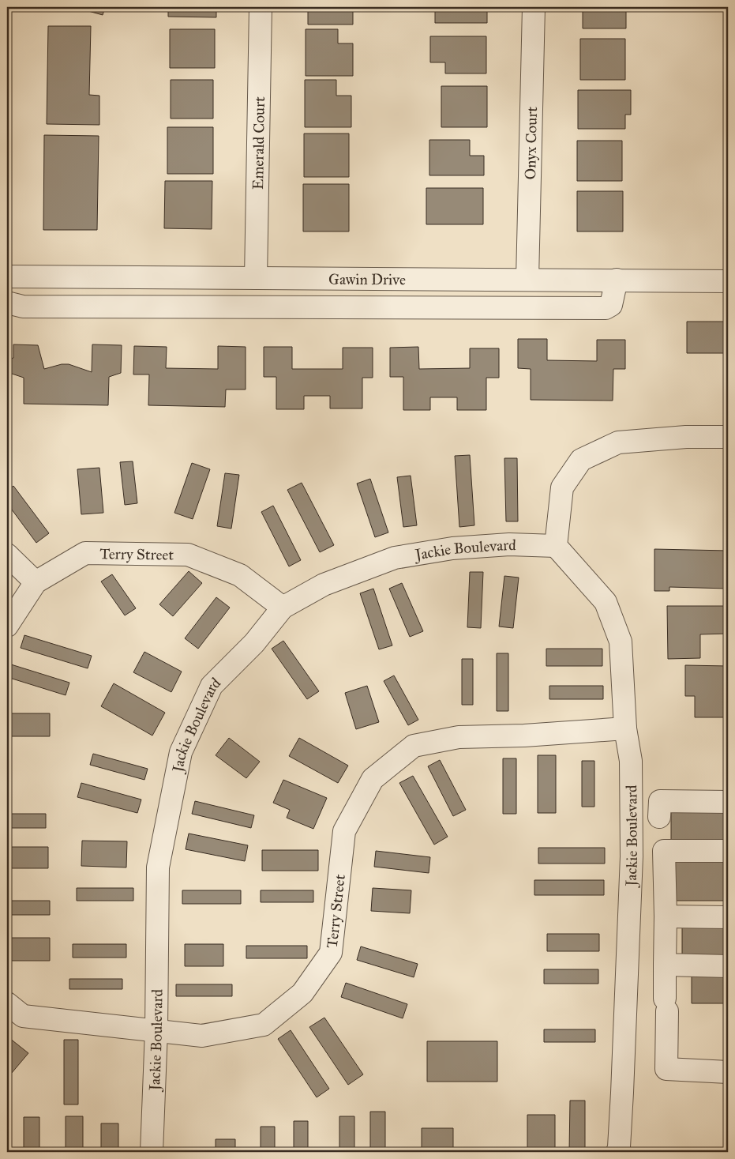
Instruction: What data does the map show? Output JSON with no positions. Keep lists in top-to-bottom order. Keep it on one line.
{"streets":{"street":["Emerald Court","Onyx Court","Gawin Drive","Jackie Boulevard","Terry Street"]},"crossings":[["Emerald Court","Gawin Drive"],["Onyx Court","Gawin Drive"],["Jackie Boulevard","Terry Street"]]}
